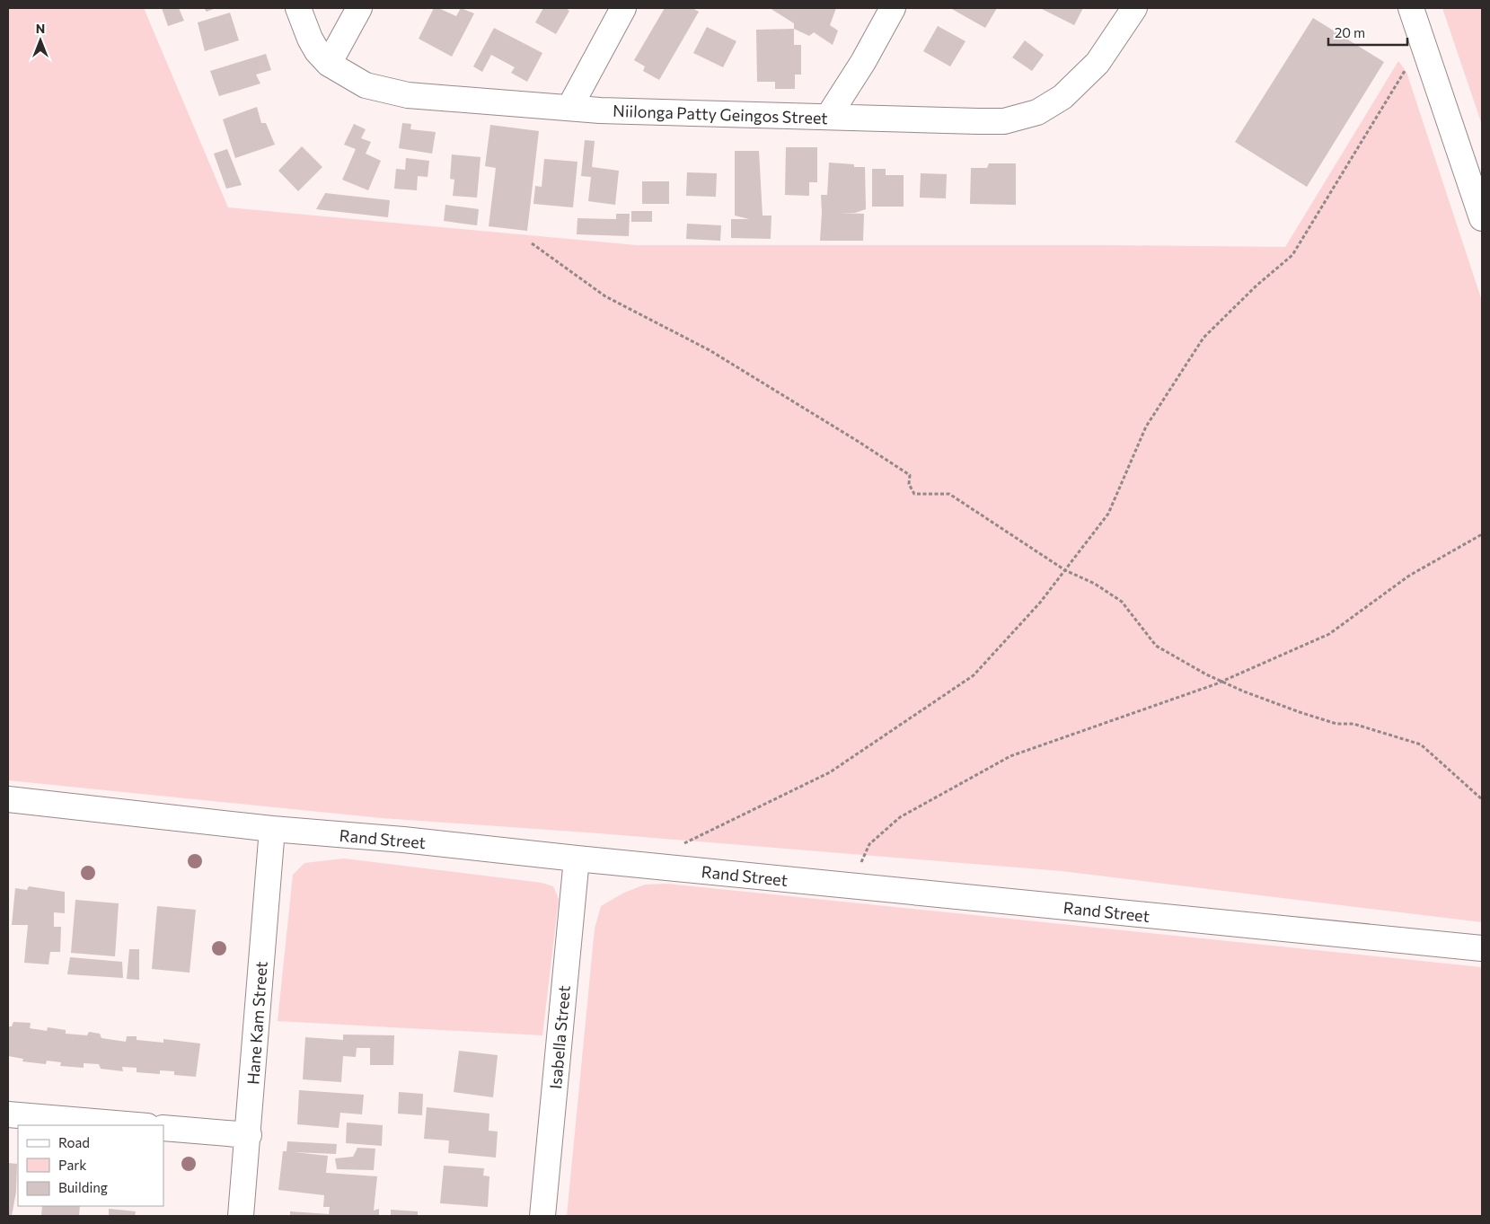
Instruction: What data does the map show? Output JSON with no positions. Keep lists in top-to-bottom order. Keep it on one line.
{"streets":{"street":["Niilonga Patty Geingos Street","Rand Street","Hane Kam Street","Isabella Street"]},"crossings":[["Rand Street","Hane Kam Street"],["Rand Street","Isabella Street"]],"legend":["Road","Park","Building"],"scale_bar":"20 m","north":"top"}
